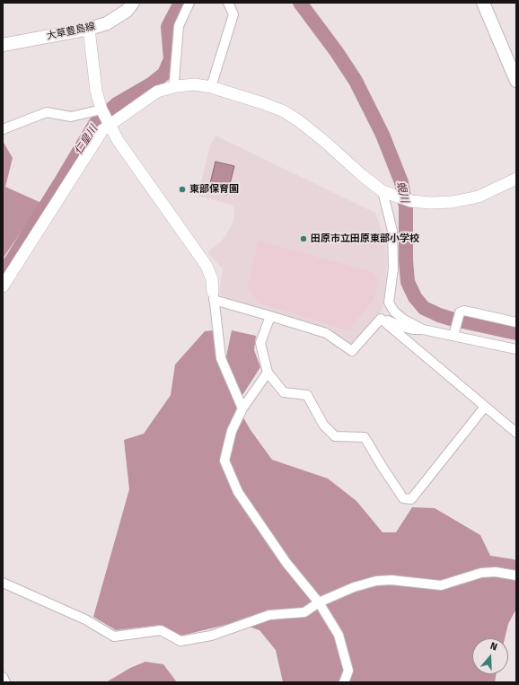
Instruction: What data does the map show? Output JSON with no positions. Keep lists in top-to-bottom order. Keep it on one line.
{"streets":{"main road":["大草豊島線"]},"water":["仁皇川","蜆川"],"places":["東部保育園","田原市立田原東部小学校"],"north":"top"}
